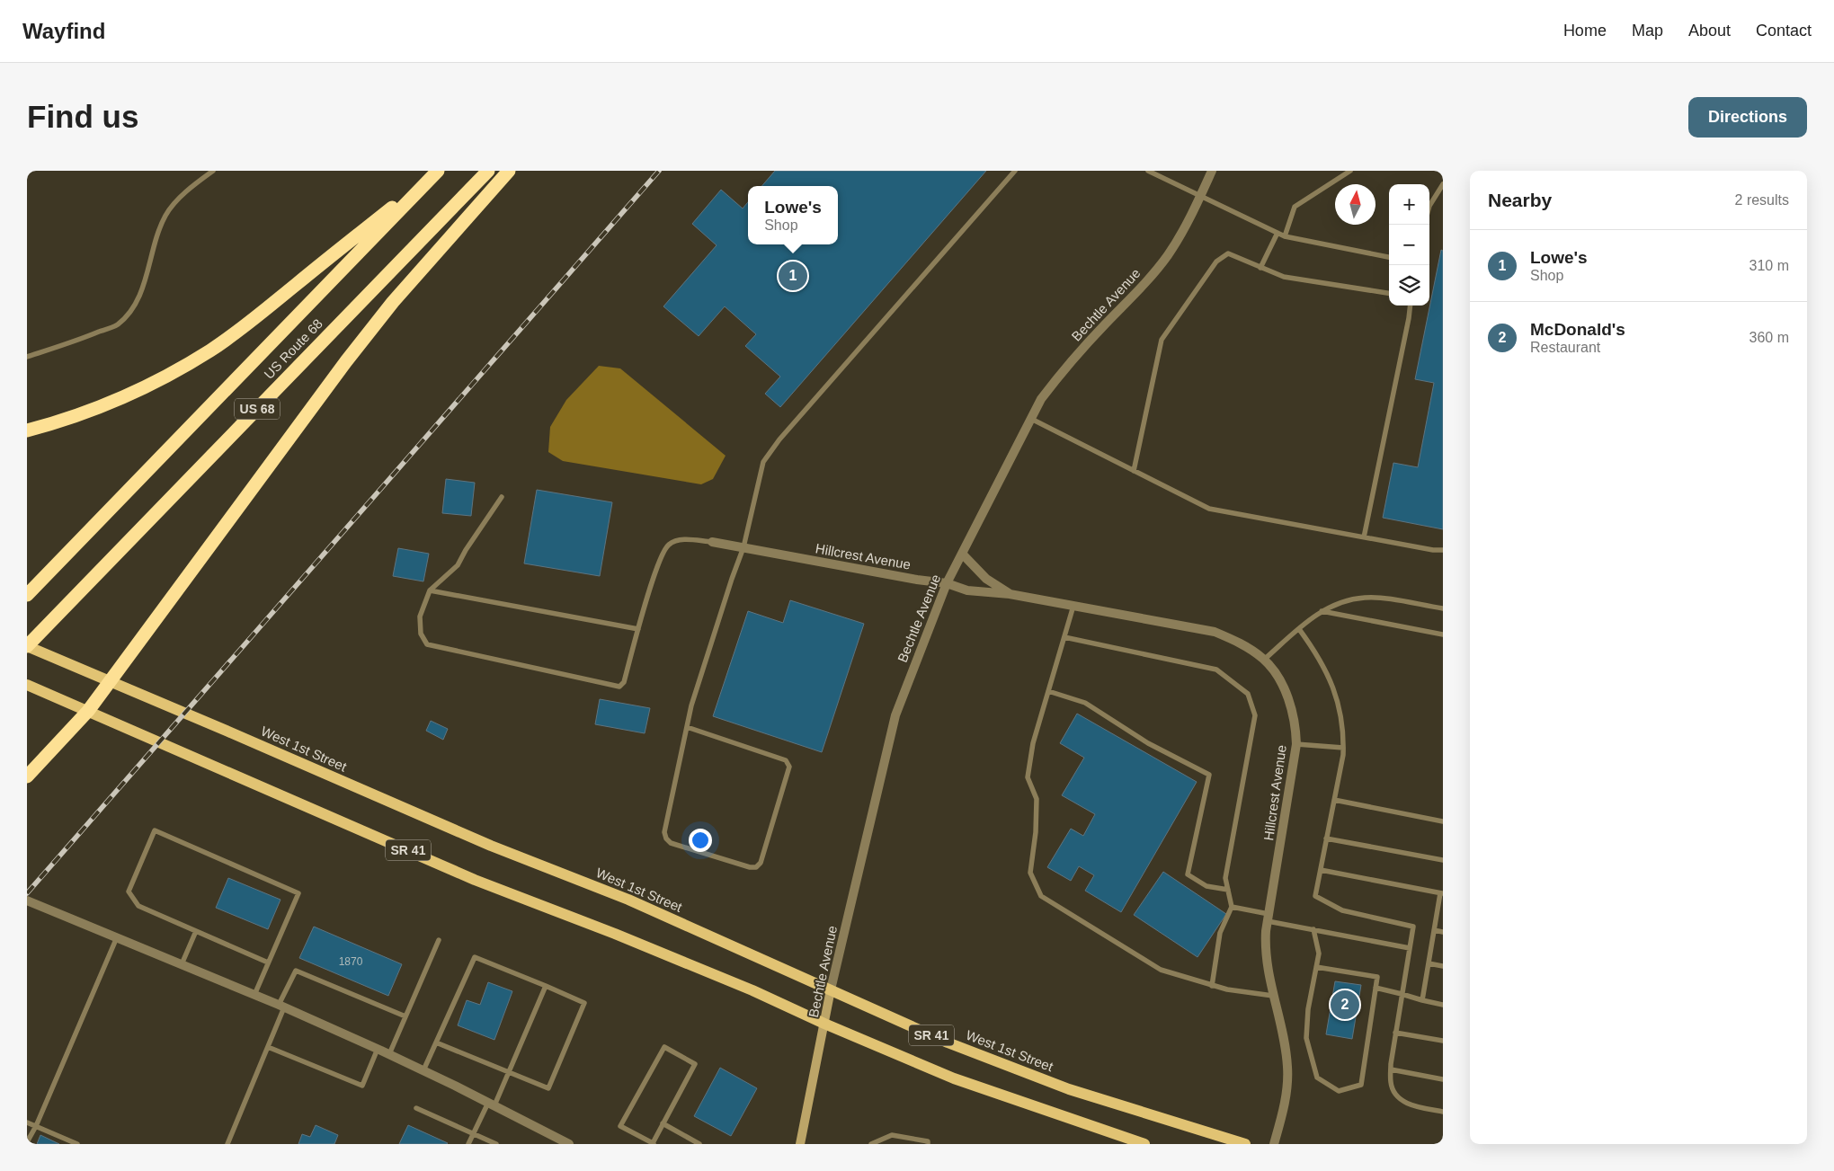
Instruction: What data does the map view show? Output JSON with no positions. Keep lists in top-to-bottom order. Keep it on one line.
{"streets":{"highway":["US Route 68","US 68"],"main road":["Bechtle Avenue","West 1st Street","SR 41"],"street":["Hillcrest Avenue"]},"crossings":[["Bechtle Avenue","Hillcrest Avenue"],["Bechtle Avenue","West 1st Street"],["Bechtle Avenue","SR 41"],["US Route 68","West 1st Street"]],"house_numbers":["1870"],"north":"top","page":{"header":"Wayfind","nav":["Home","Map","About","Contact"],"buttons":"Directions","title":"Find us","heading":["Nearby","2 results"],"map_buttons":["+","−"],"popup":["Lowe's","Shop"],"list":[{"mark":"1","name":"Lowe's","note":"Shop","value":"310 m"},{"mark":"2","name":"McDonald's","note":"Restaurant","value":"360 m"}],"pins":["1","2"]}}
